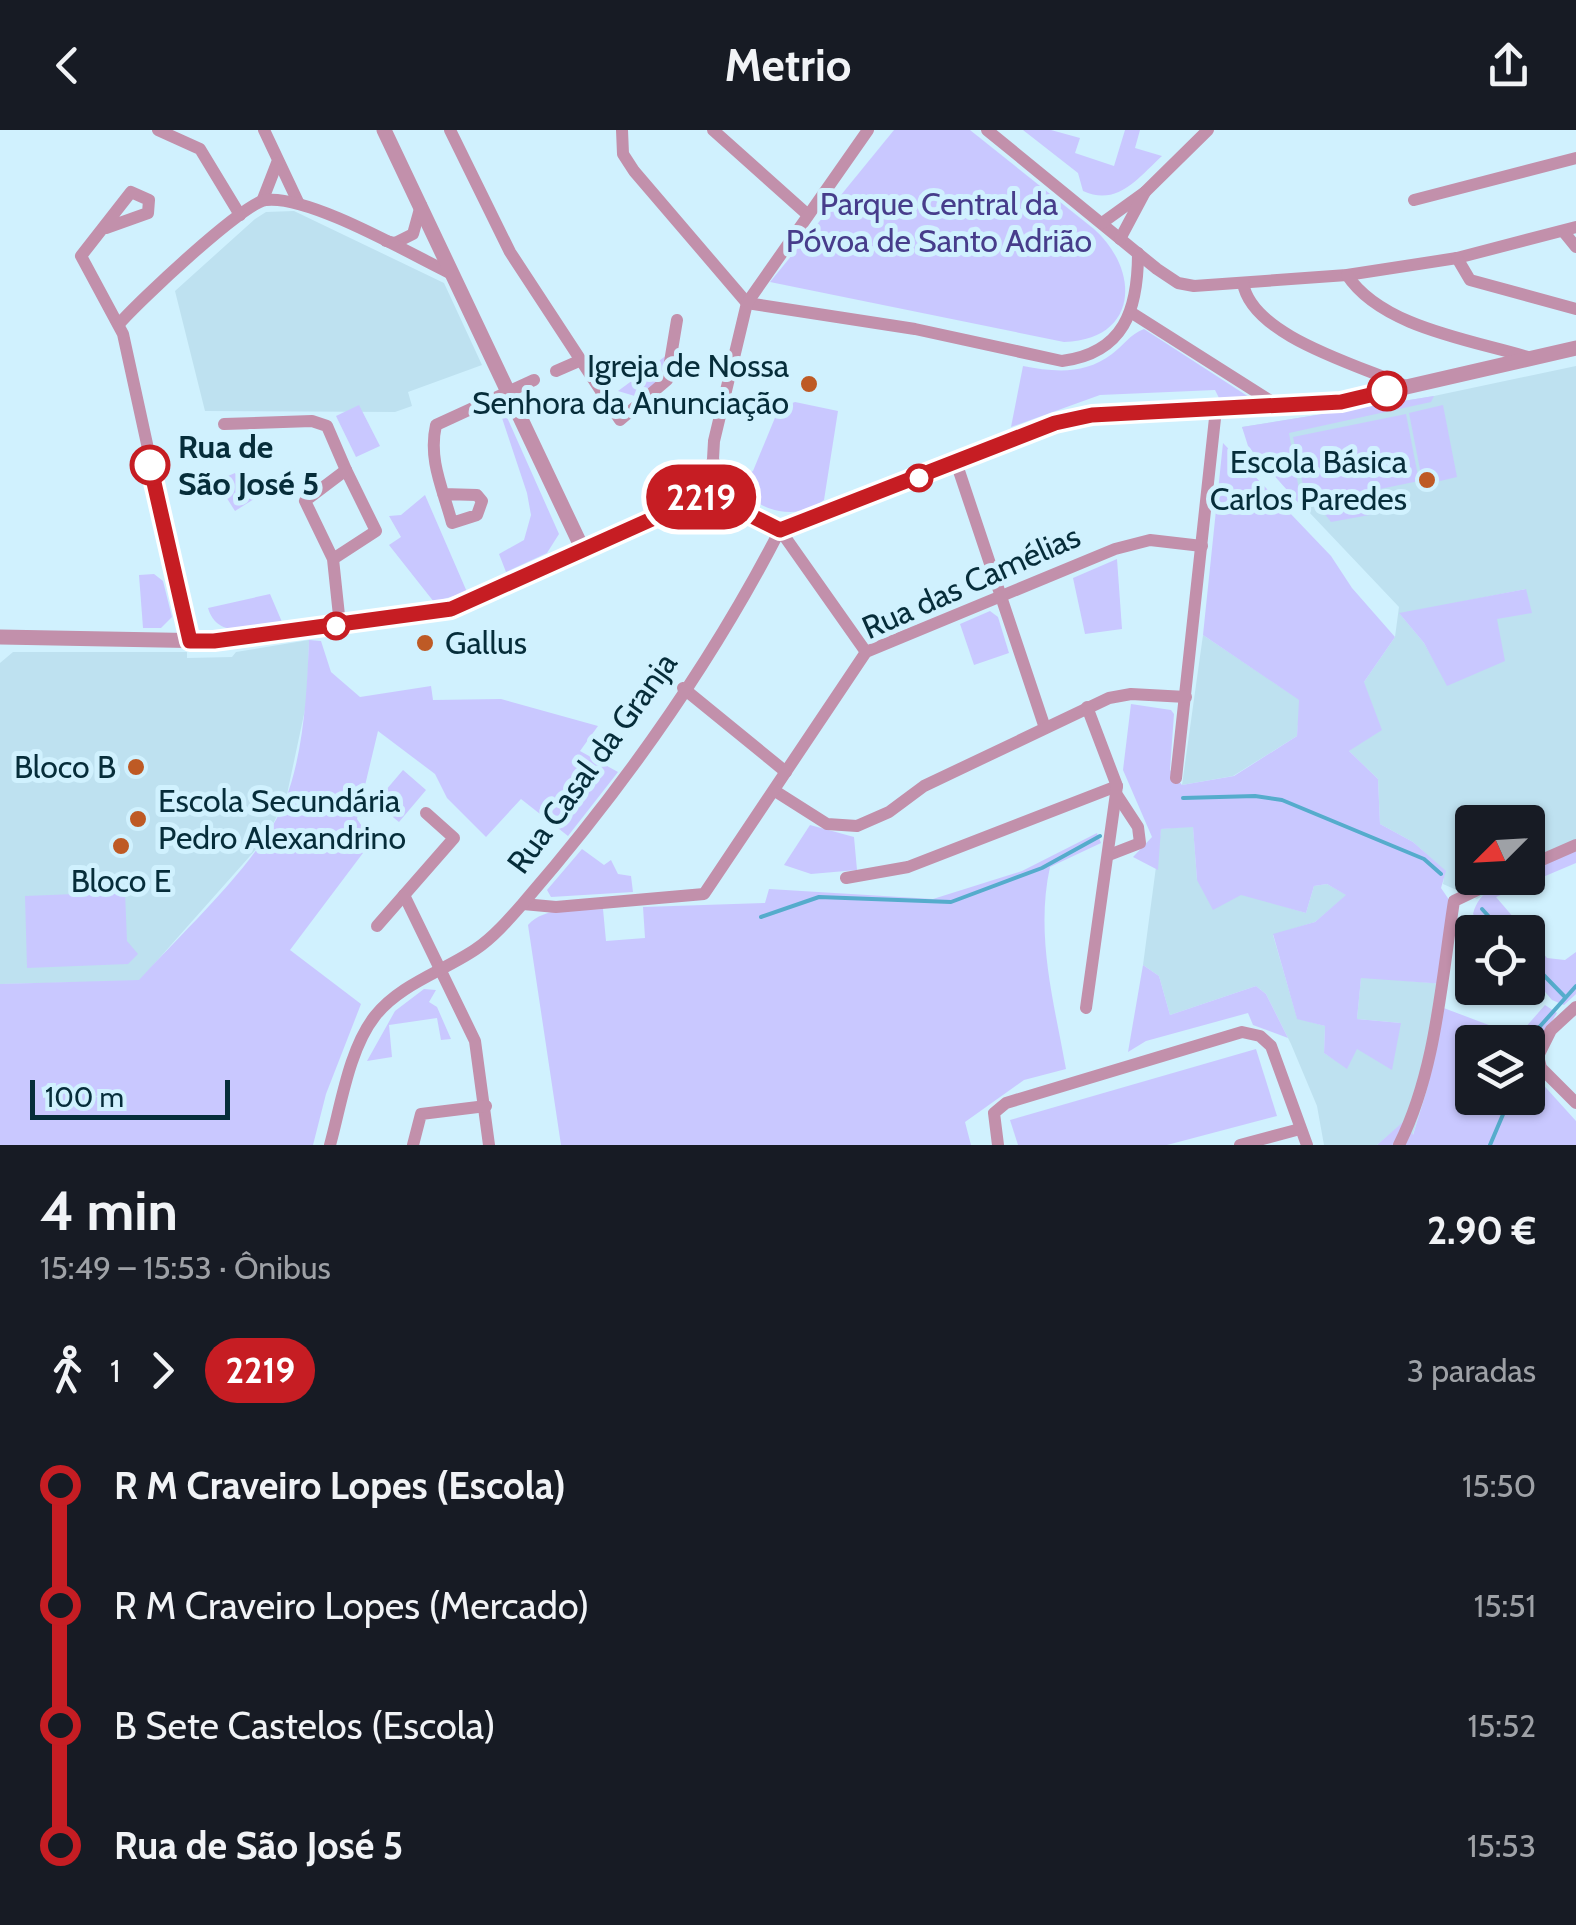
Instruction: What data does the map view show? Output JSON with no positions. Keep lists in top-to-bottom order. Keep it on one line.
{"streets":{"street":["Rua das Camélias","Rua Casal da Granja"]},"crossings":[["Rua das Camélias","Rua Casal da Granja"]],"parks":["Parque Central da Póvoa de Santo Adrião"],"places":["Igreja de Nossa Senhora da Anunciação","Rua de São José 5","Escola Básica Carlos Paredes","Gallus","Bloco B","Escola Secundária Pedro Alexandrino","Bloco E"],"lines":["bus line 2219"],"scale_bar":"100 m","north":"bottom left","page":{"header":"Metrio","on_map":"2219","scale":"100 m","heading":["4 min","15:49 – 15:53 · Ônibus","2.90 €"],"legs":["1","2219","3 paradas"],"list":[{"name":"R M Craveiro Lopes (Escola)","value":"15:50"},{"name":"R M Craveiro Lopes (Mercado)","value":"15:51"},{"name":"B Sete Castelos (Escola)","value":"15:52"},{"name":"Rua de São José 5","value":"15:53"}]}}
